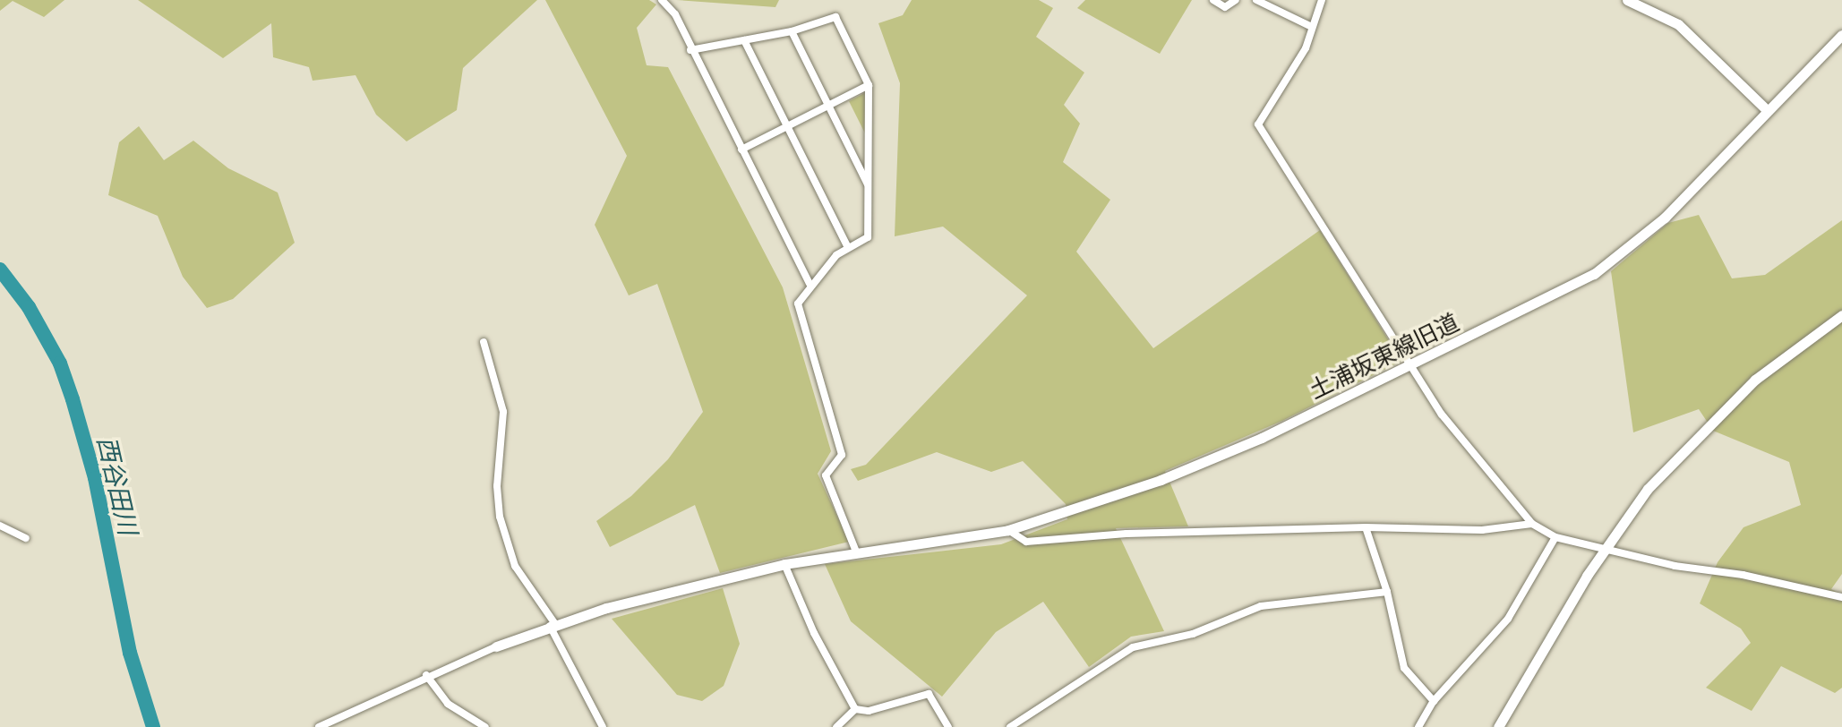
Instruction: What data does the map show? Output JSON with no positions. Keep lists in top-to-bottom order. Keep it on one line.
{"streets":{"street":["土浦坂東線旧道"]},"water":["西谷田川"]}
